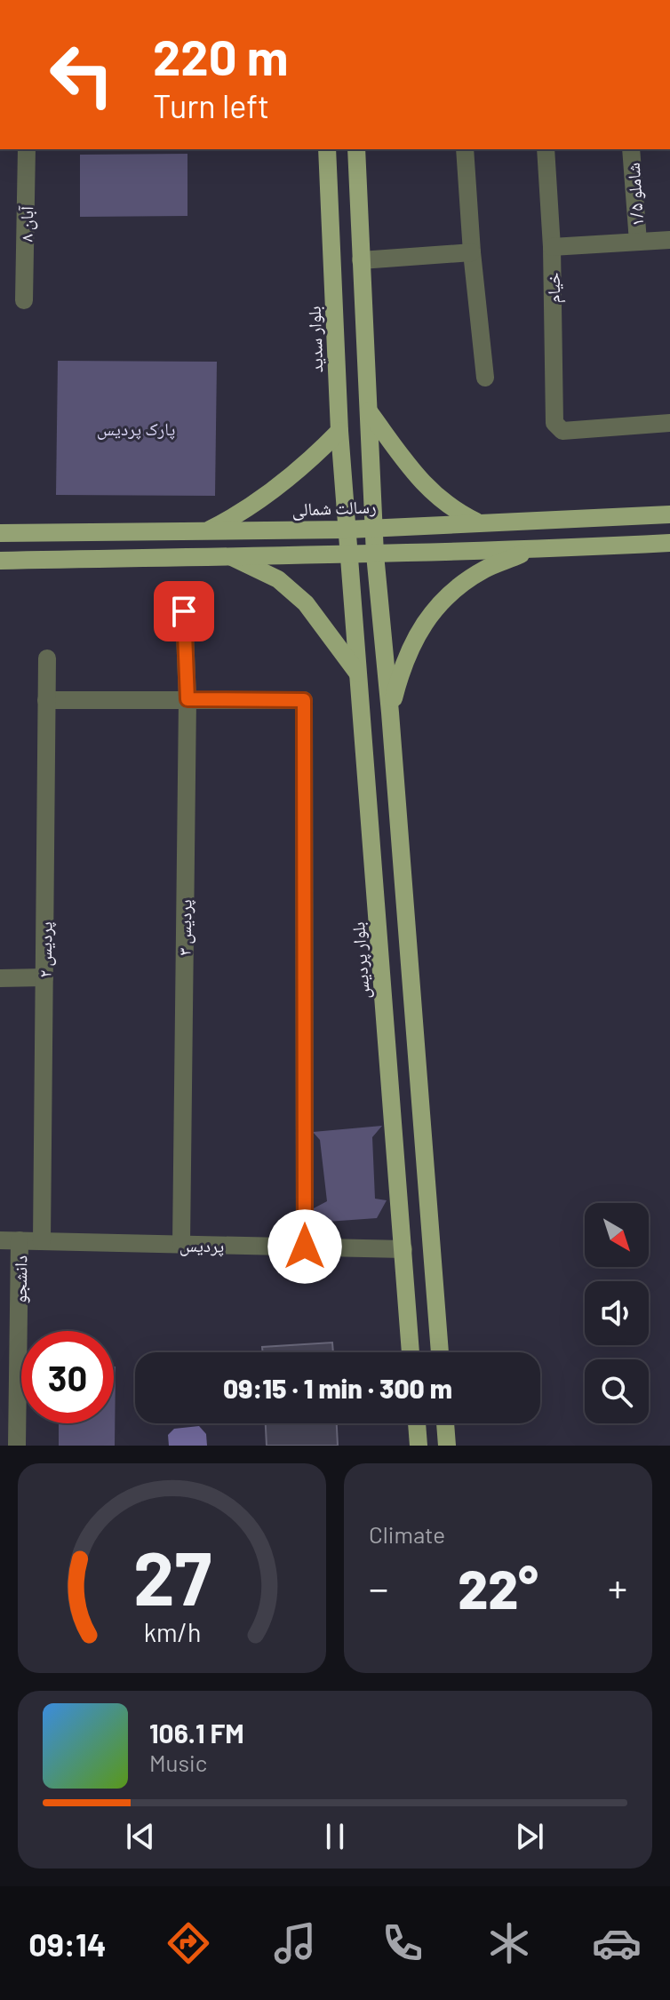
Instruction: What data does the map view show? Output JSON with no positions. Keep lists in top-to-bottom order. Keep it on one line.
{"streets":{"main road":["بلوار سدید","رسالت شمالی","بلوار پردیس"],"street":["شاملو ۱/۵","آبان ۸","خیام","پردیس ۳","پردیس ۲","پردیس","دانشجو"]},"crossings":[["بلوار سدید","رسالت شمالی"],["بلوار سدید","بلوار پردیس"],["پردیس ۳","پردیس"],["پردیس ۲","پردیس"],["بلوار پردیس","پردیس"],["پردیس","دانشجو"]],"parks":["پارک پردیس"],"north":"bottom right","page":{"turn":["220 m","Turn left"],"limit":"30","trip":"09:15 · 1 min · 300 m","tile":"Climate","heat":["−","22°","+"],"song":["106.1 FM","Music"],"tabs":"09:14","gauge":["27","km/h"]}}
